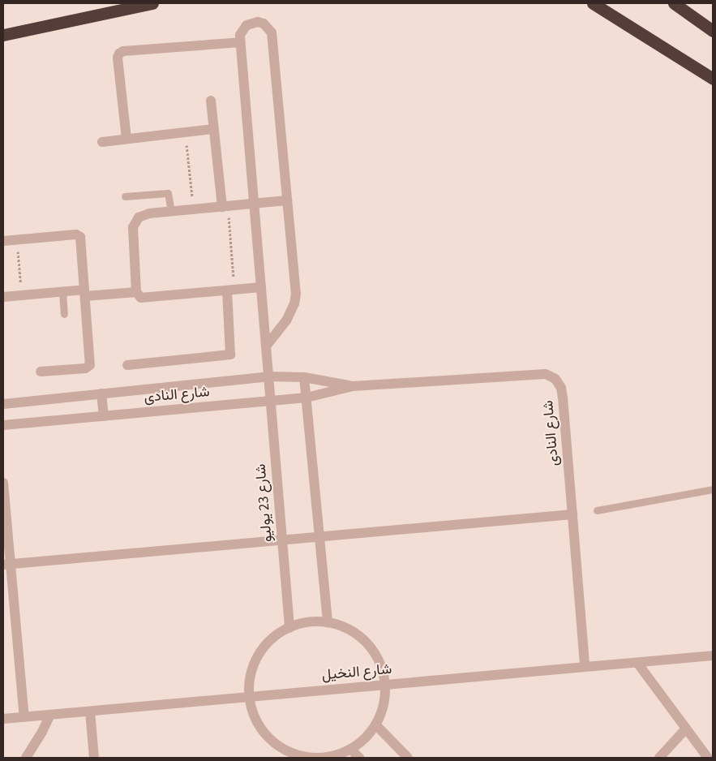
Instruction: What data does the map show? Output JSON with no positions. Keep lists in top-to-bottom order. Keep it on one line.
{"streets":{"street":["شارع النادى","شارع 23 يوليو","شارع النخيل"]},"crossings":[["شارع النادى","شارع 23 يوليو"],["شارع النادى","شارع النخيل"]]}
